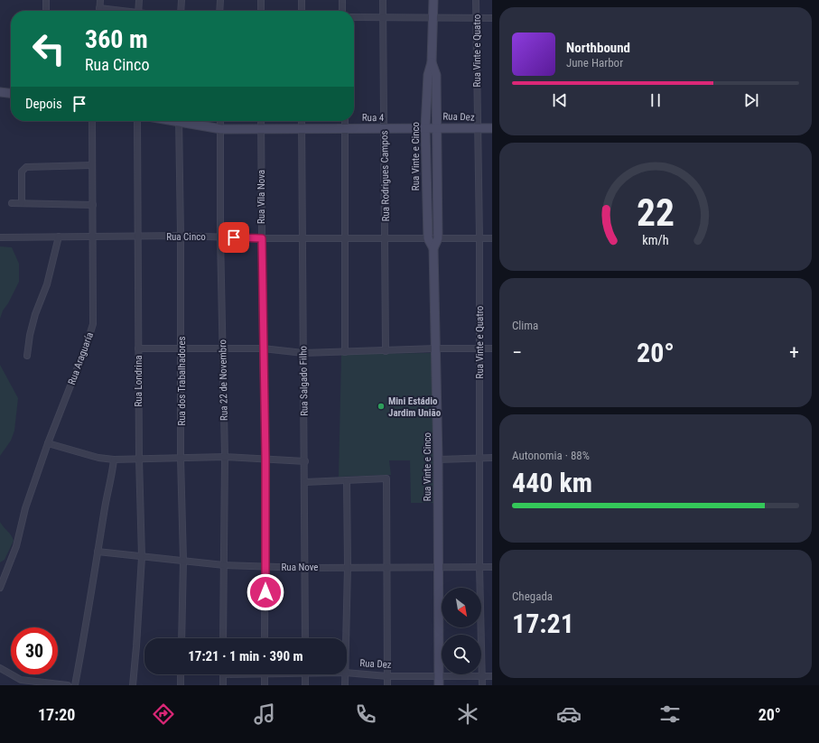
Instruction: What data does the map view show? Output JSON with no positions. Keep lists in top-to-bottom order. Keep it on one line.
{"streets":{"street":["Rua Vinte e Quatro","Rua Dez","Rua 4","Rua Vinte e Cinco","Rua Rodrigues Campos","Rua Vila Nova","Rua Cinco","Rua Araguaría","Rua 22 de Novembro","Rua Londrina","Rua dos Trabalhadores","Rua Salgado Filho","Rua Nove"]},"crossings":[["Rua Vinte e Quatro","Rua Dez"],["Rua Vinte e Quatro","Rua Cinco"],["Rua Vinte e Quatro","Rua Nove"],["Rua Dez","Rua 4"],["Rua Dez","Rua Vinte e Cinco"],["Rua 4","Rua Vinte e Cinco"],["Rua 4","Rua Rodrigues Campos"],["Rua 4","Rua Vila Nova"],["Rua 4","Rua 22 de Novembro"],["Rua 4","Rua Salgado Filho"],["Rua Vinte e Cinco","Rua Cinco"],["Rua Vinte e Cinco","Rua Nove"],["Rua Rodrigues Campos","Rua Cinco"],["Rua Vila Nova","Rua Cinco"],["Rua Vila Nova","Rua Nove"],["Rua Cinco","Rua Araguaría"],["Rua Cinco","Rua 22 de Novembro"],["Rua Cinco","Rua Londrina"],["Rua Cinco","Rua dos Trabalhadores"],["Rua Cinco","Rua Salgado Filho"],["Rua 22 de Novembro","Rua Nove"],["Rua Londrina","Rua Nove"],["Rua dos Trabalhadores","Rua Nove"],["Rua Salgado Filho","Rua Nove"]],"places":["Mini Estádio Jardim União"],"north":"bottom right","page":{"turn":["360 m","Rua Cinco"],"song":["Northbound","June Harbor"],"then":"Depois","tile":["Clima",["Autonomia · 88%","440 km"],["Chegada","17:21"]],"heat":["−","20°","+"],"limit":"30","trip":"17:21 · 1 min · 390 m","tabs":["17:20","20°"],"gauge":["22","km/h"]}}
